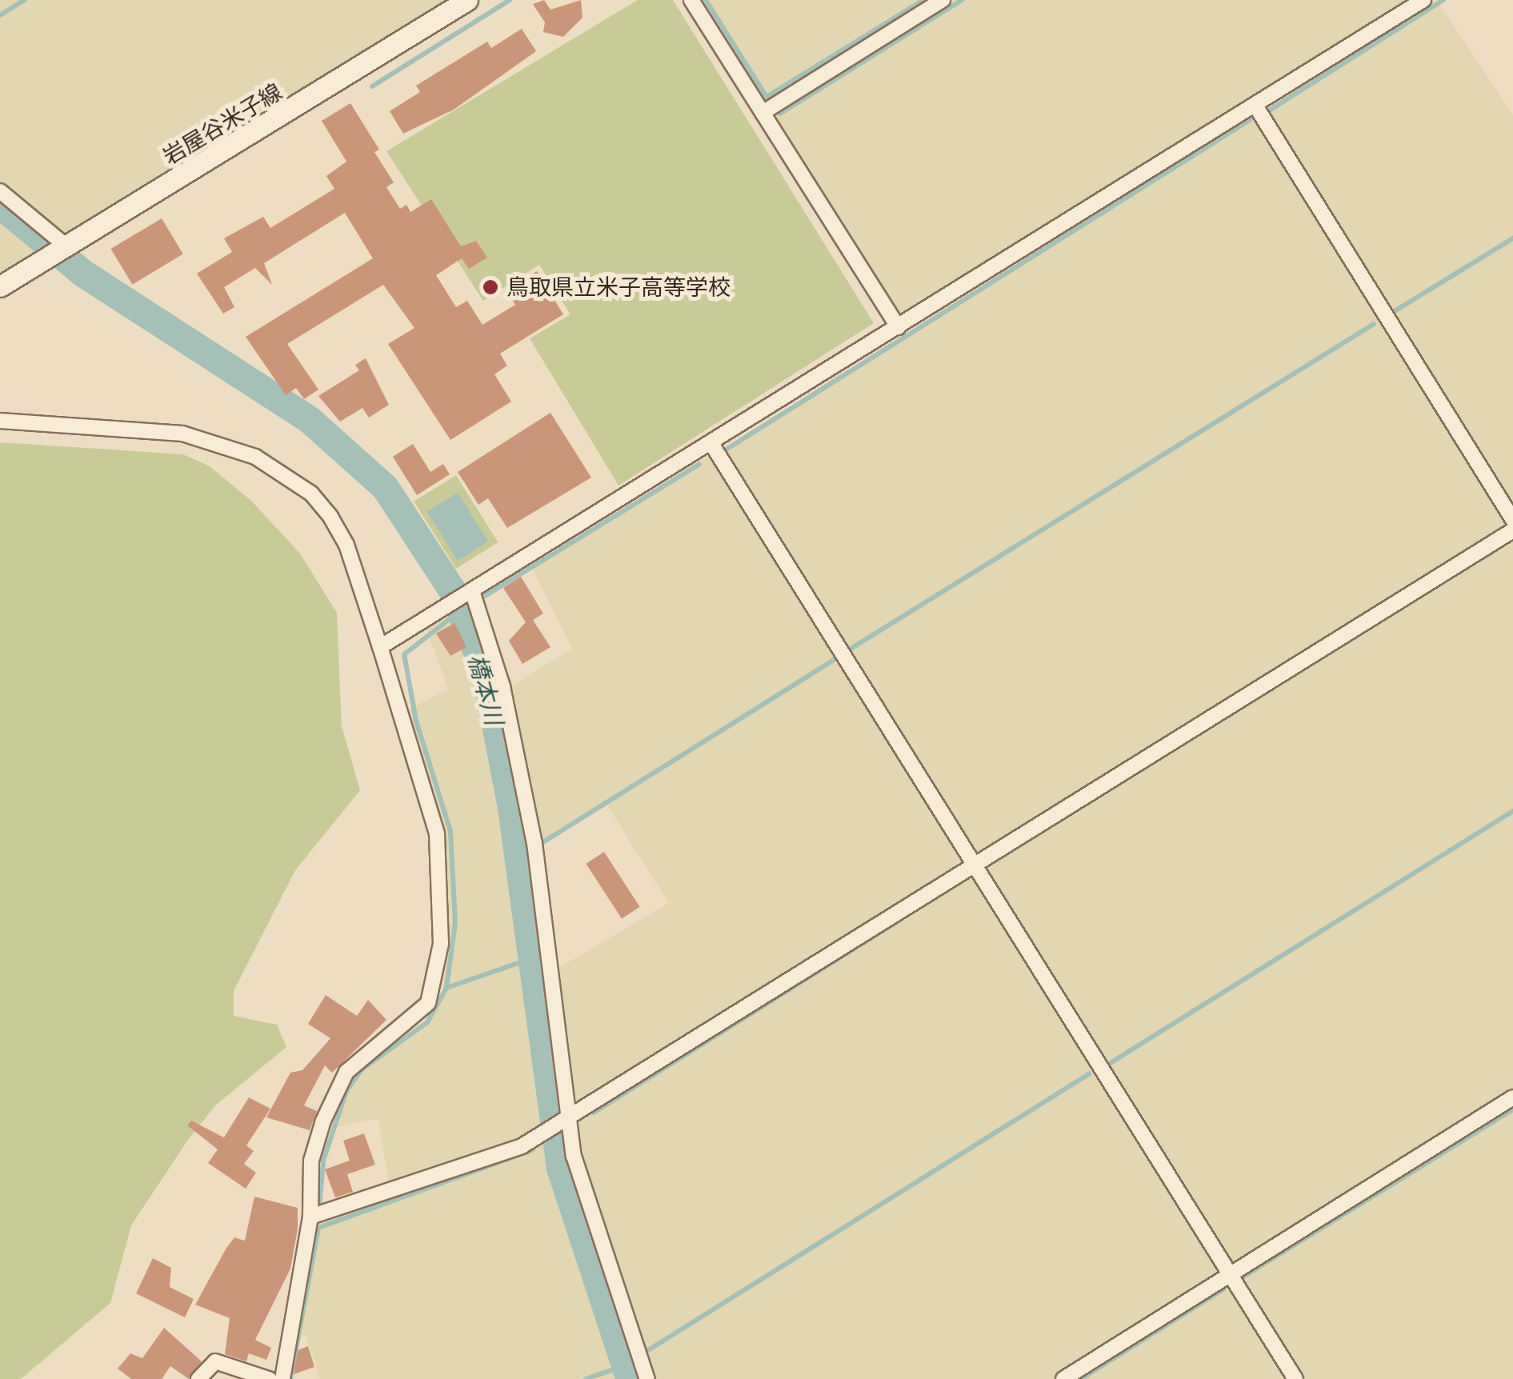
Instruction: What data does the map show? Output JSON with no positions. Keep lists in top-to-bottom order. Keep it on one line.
{"streets":{"main road":["岩屋谷米子線"]},"water":["橋本川"],"places":["鳥取県立米子高等学校"]}
